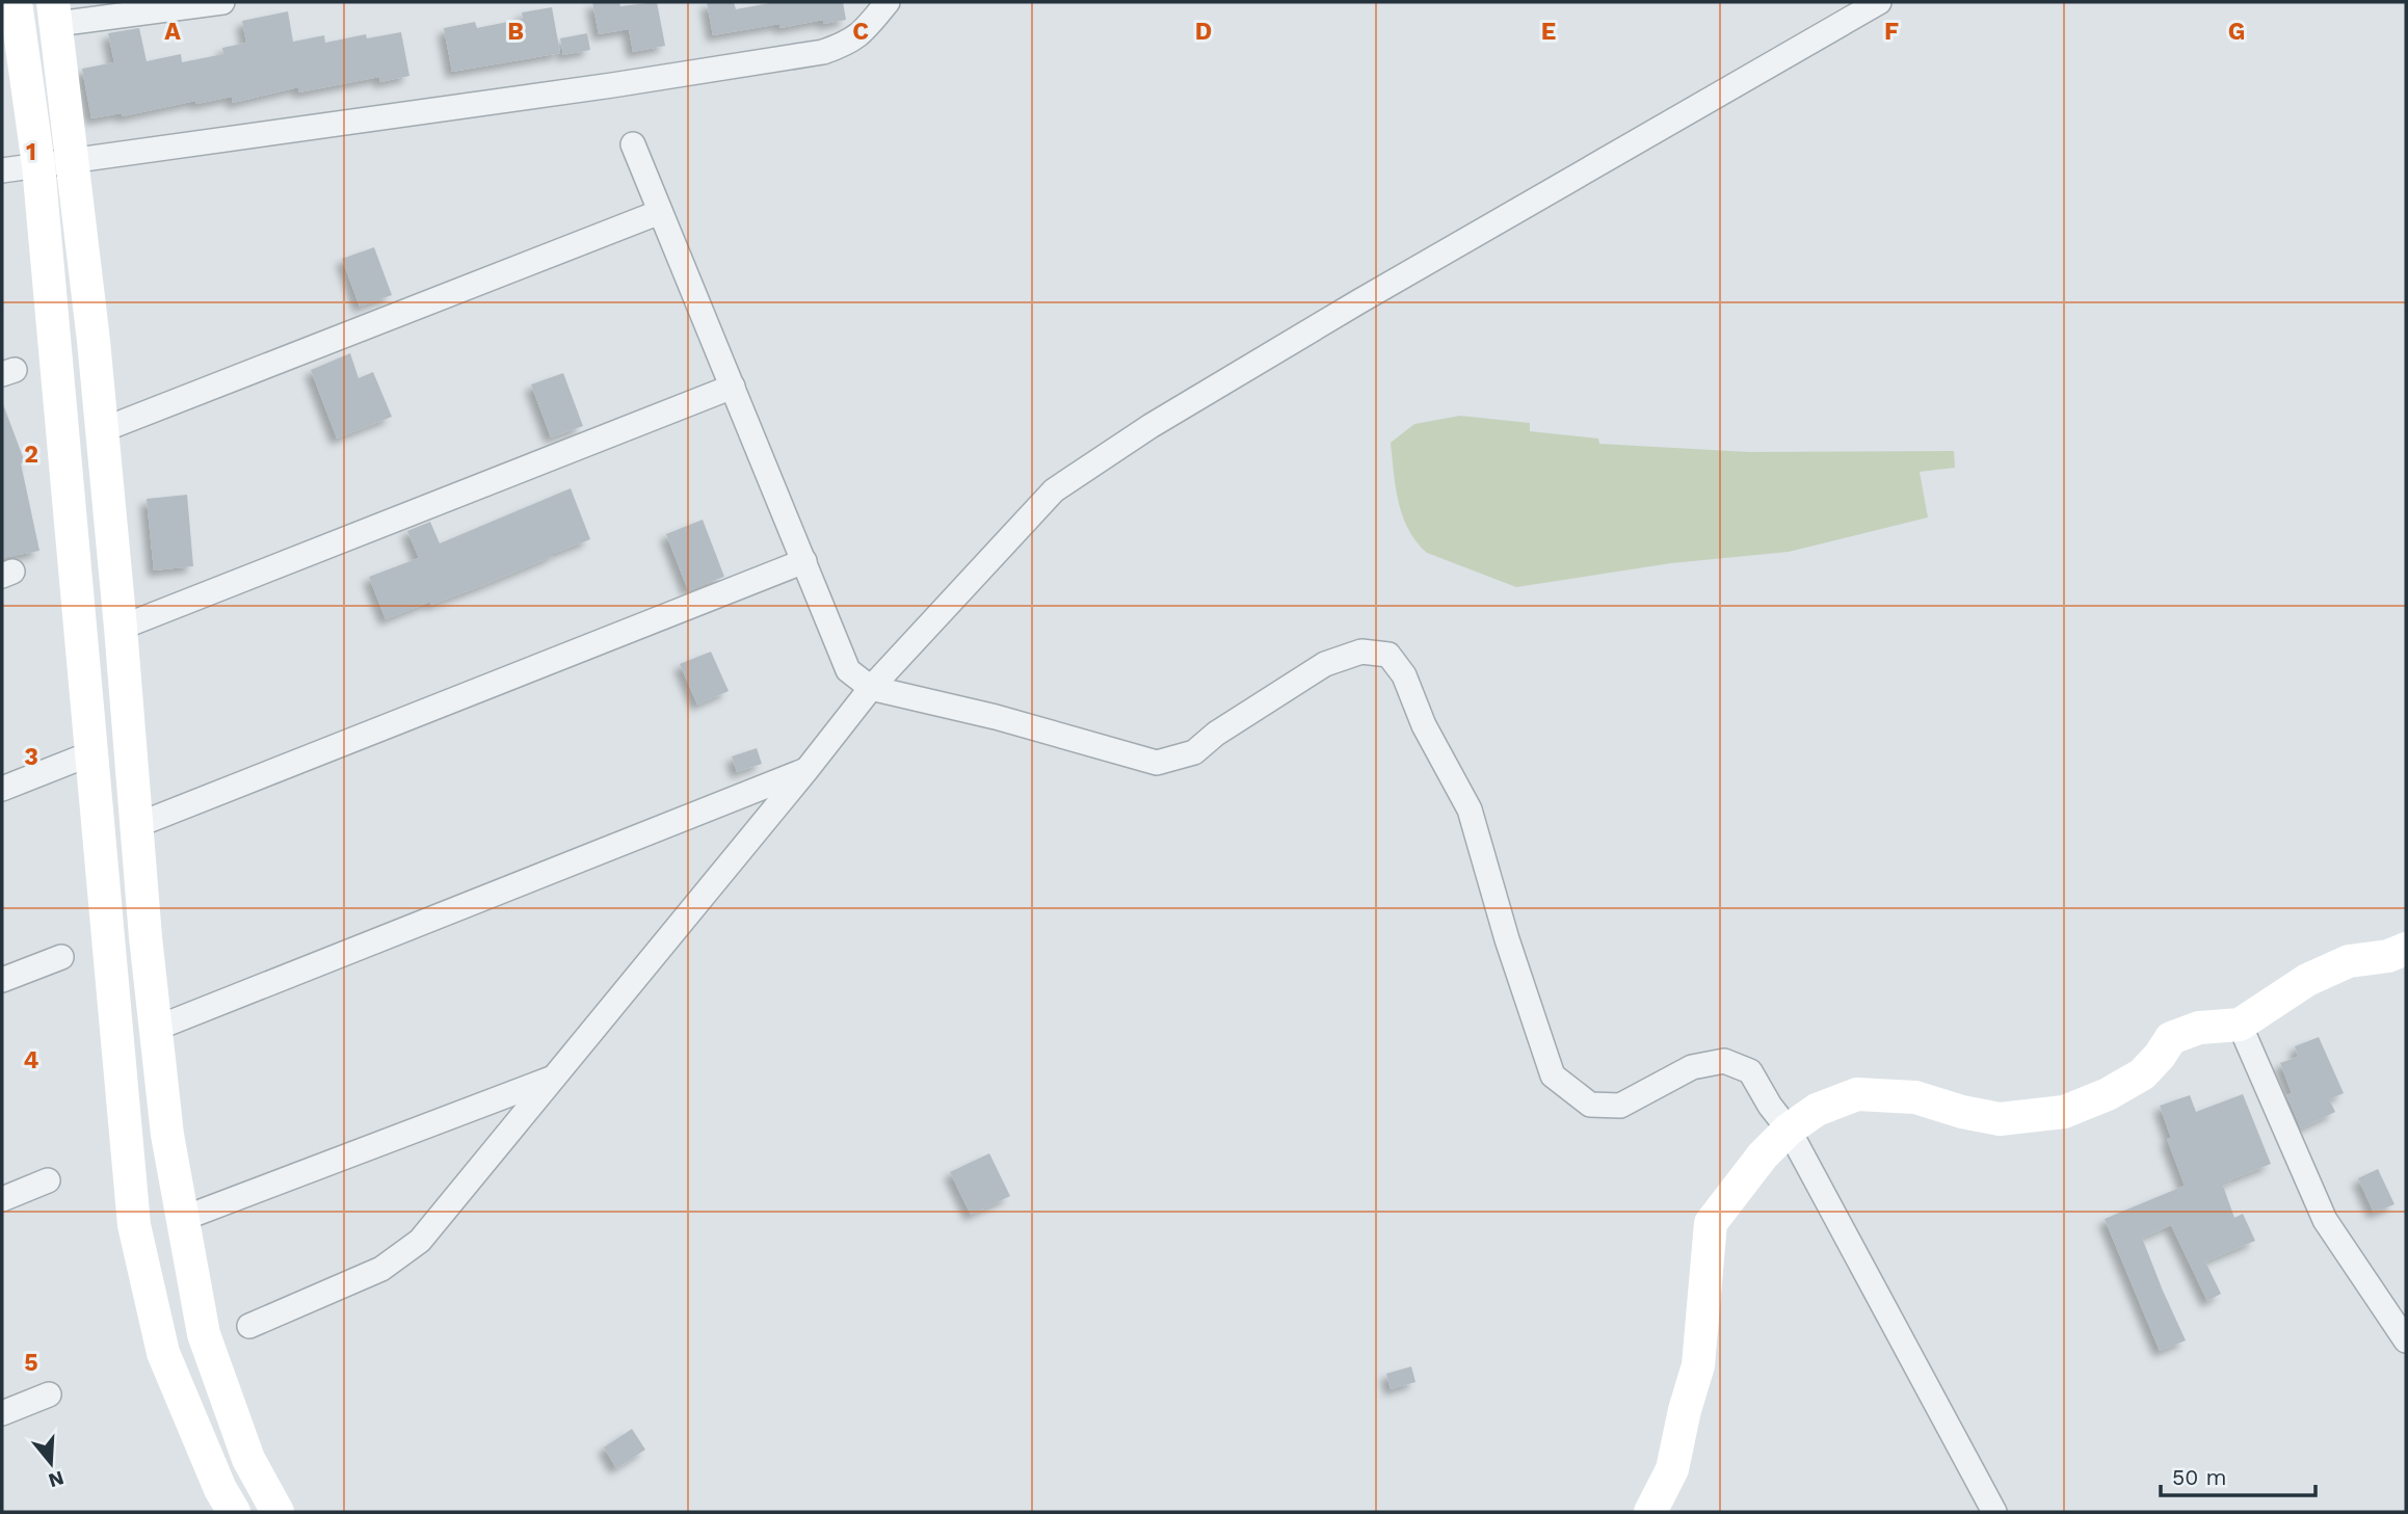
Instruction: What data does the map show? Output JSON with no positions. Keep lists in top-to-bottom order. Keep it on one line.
{"scale_bar":"50 m","north":"bottom","grid":{"columns":["A","B","C","D","E","F","G"],"rows":["1","2","3","4","5"]}}
